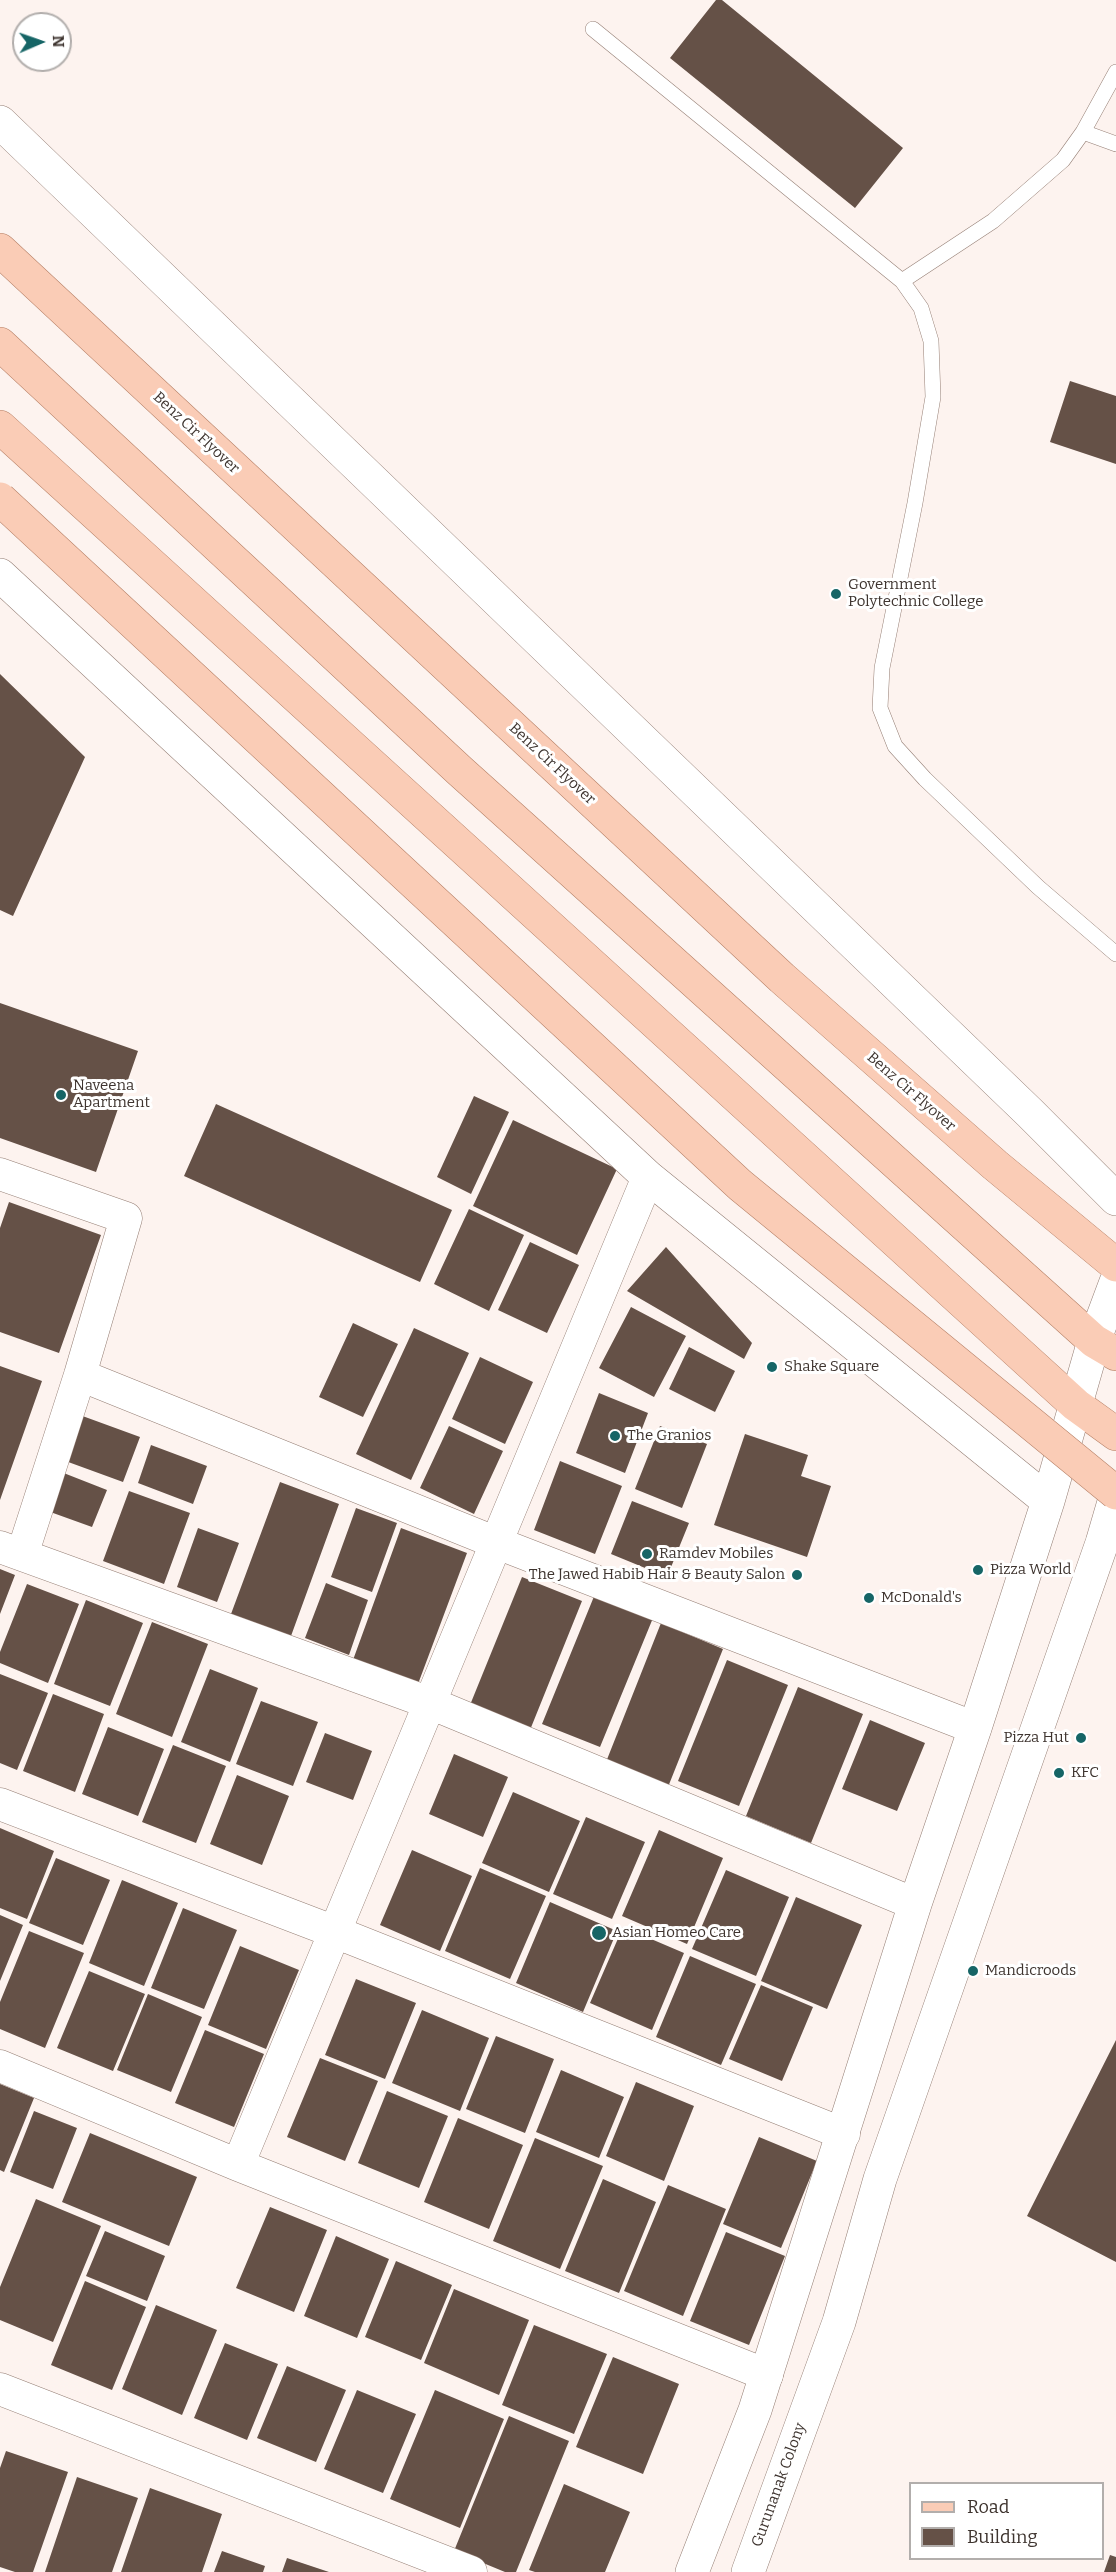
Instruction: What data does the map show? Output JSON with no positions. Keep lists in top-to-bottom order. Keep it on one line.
{"streets":{"main road":["Benz Cir Flyover"],"street":["Gurunanak Colony"]},"places":["Government Polytechnic College","Naveena Apartment","Shake Square","The Granios","Ramdev Mobiles","Pizza World","The Jawed Habib Hair & Beauty Salon","McDonald's","Pizza Hut","KFC","Asian Homeo Care","Mandicroods"],"legend":["Road","Building"],"north":"right"}
